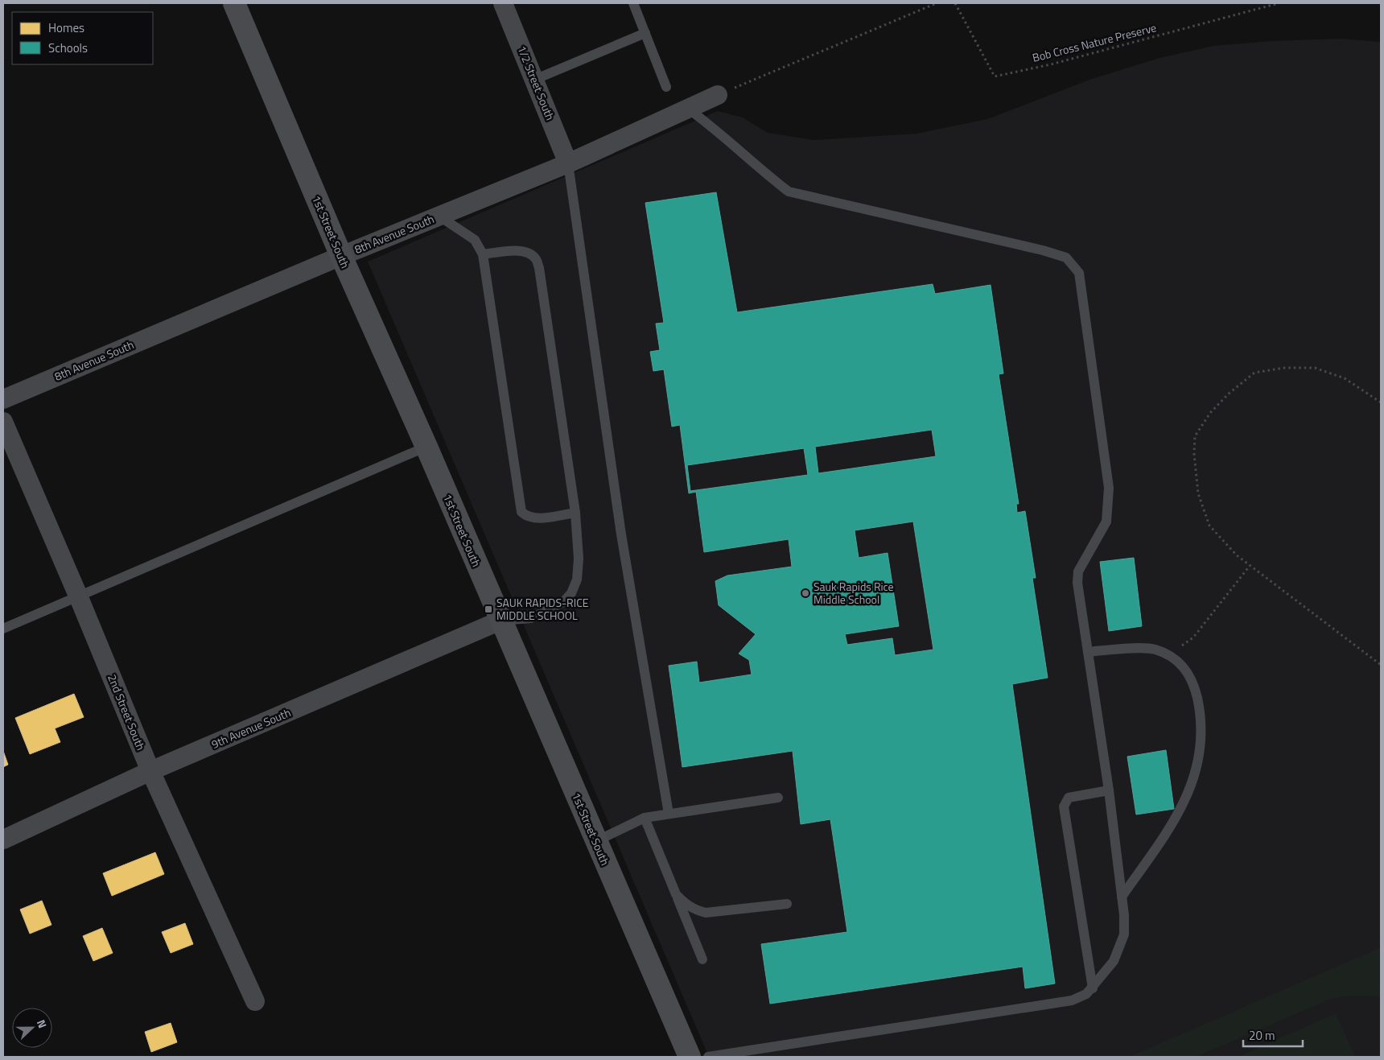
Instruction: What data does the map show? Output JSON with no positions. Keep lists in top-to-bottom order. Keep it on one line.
{"streets":{"street":["1/2 Street South","1st Street South","8th Avenue South","2nd Street South","9th Avenue South"],"path":["Bob Cross Nature Preserve"]},"crossings":[["1/2 Street South","8th Avenue South"],["1st Street South","8th Avenue South"],["1st Street South","9th Avenue South"],["2nd Street South","9th Avenue South"]],"places":{"other":["Sauk Rapids Rice Middle School"],"transit":["SAUK RAPIDS-RICE MIDDLE SCHOOL"]},"legend":["Homes","Schools"],"scale_bar":"20 m","north":"right"}
